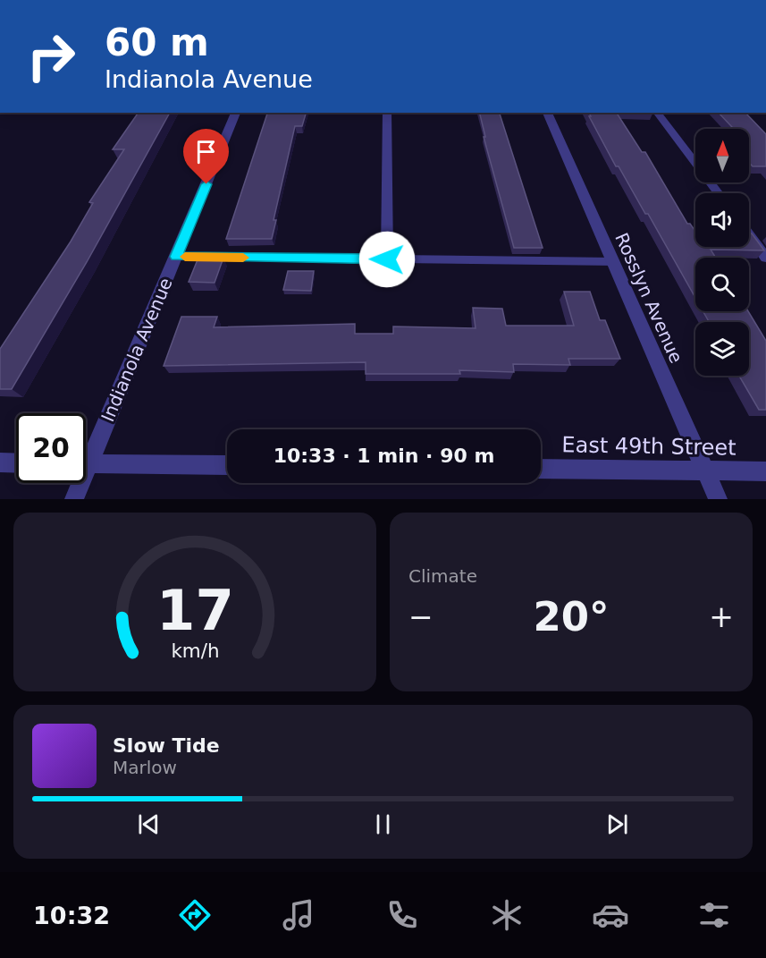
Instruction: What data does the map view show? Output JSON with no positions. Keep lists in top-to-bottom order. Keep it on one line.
{"streets":{"street":["Rosslyn Avenue","Indianola Avenue","East 49th Street"]},"crossings":[["Rosslyn Avenue","East 49th Street"]],"north":"top","page":{"turn":["60 m","Indianola Avenue"],"limit":"20","trip":"10:33 · 1 min · 90 m","tile":"Climate","heat":["−","20°","+"],"song":["Slow Tide","Marlow"],"tabs":"10:32","gauge":["17","km/h"]}}
